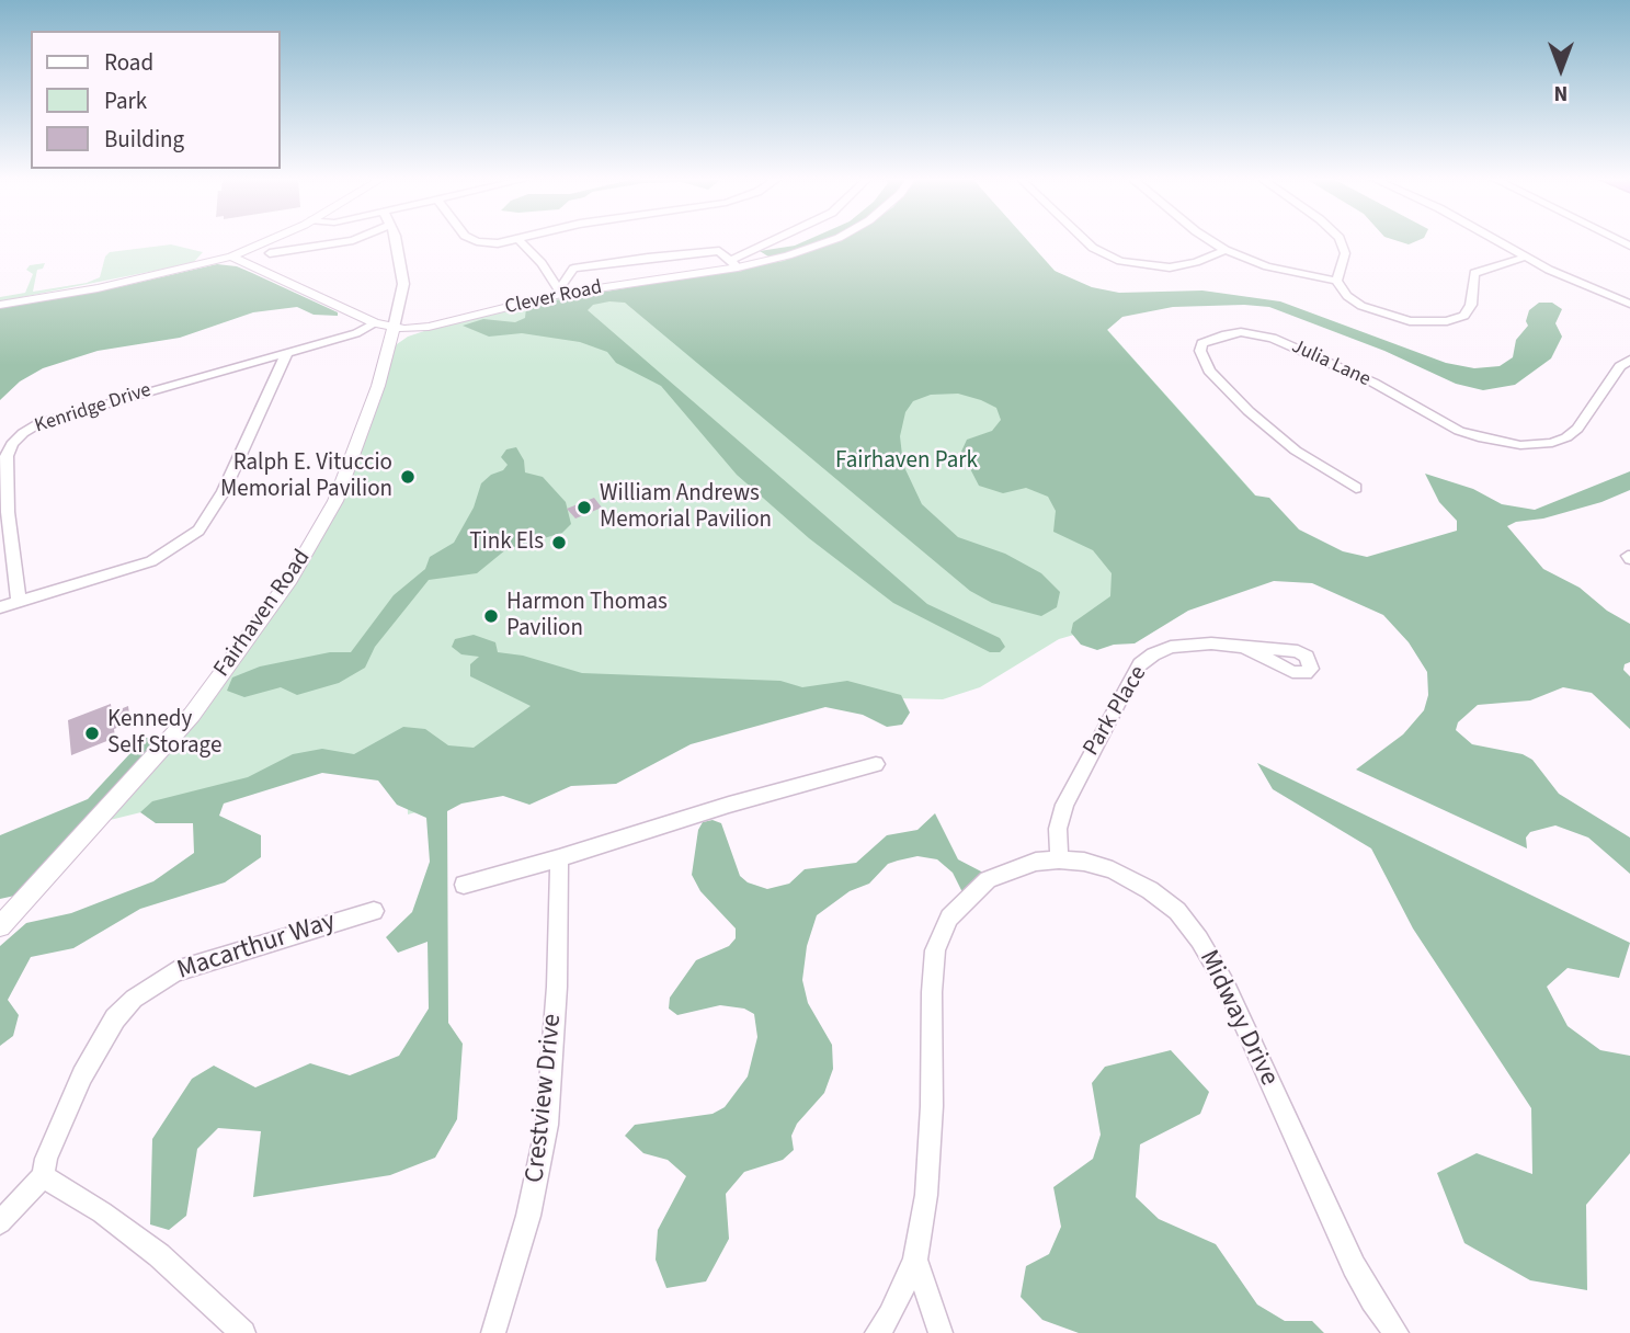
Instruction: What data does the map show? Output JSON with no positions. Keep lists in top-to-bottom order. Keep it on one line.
{"streets":{"street":["Clever Road","Julia Lane","Kenridge Drive","Fairhaven Road","Park Place","Macarthur Way","Midway Drive","Crestview Drive"]},"crossings":[["Clever Road","Kenridge Drive"],["Clever Road","Fairhaven Road"],["Park Place","Midway Drive"]],"parks":["Fairhaven Park"],"places":["Ralph E. Vituccio Memorial Pavilion","William Andrews Memorial Pavilion","Tink Els","Harmon Thomas Pavilion","Kennedy Self Storage"],"legend":["Road","Park","Building"],"north":"bottom"}
